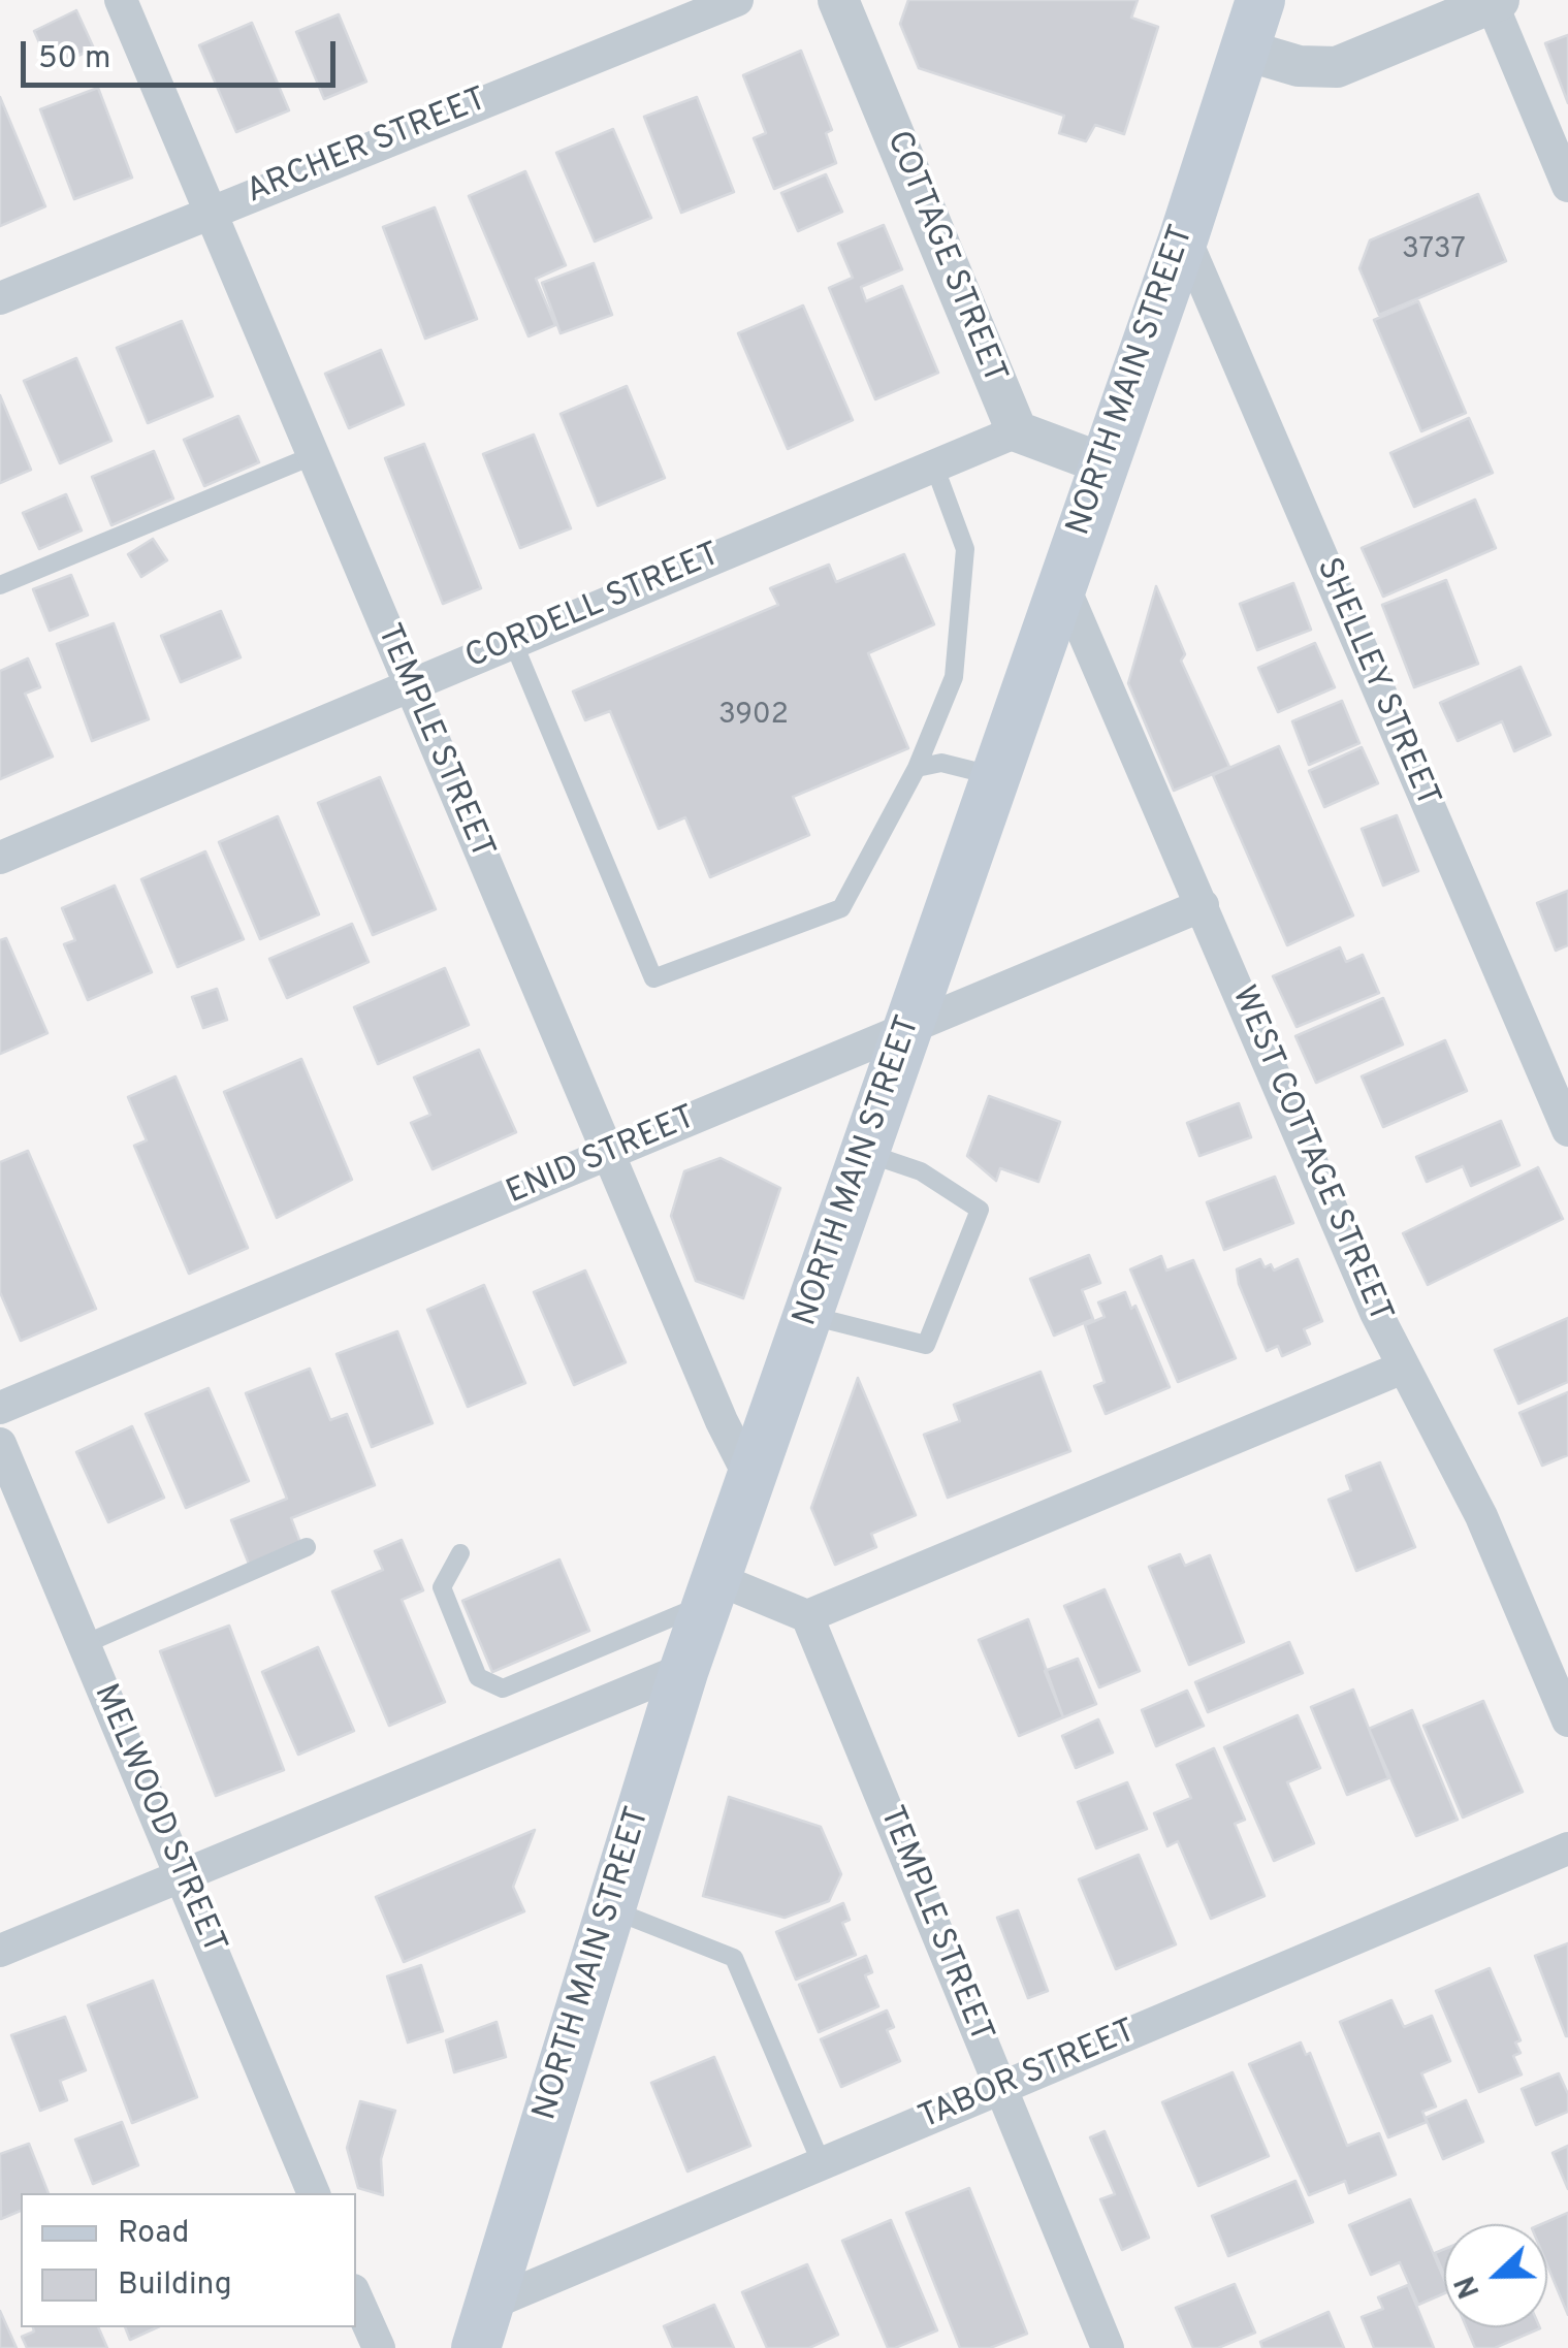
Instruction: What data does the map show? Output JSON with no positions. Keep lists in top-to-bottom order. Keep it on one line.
{"streets":{"main road":["NORTH MAIN STREET"],"street":["ARCHER STREET","COTTAGE STREET","CORDELL STREET","SHELLEY STREET","TEMPLE STREET","WEST COTTAGE STREET","ENID STREET","MELWOOD STREET","TABOR STREET"]},"crossings":[["ARCHER STREET","TEMPLE STREET"],["COTTAGE STREET","CORDELL STREET"],["NORTH MAIN STREET","SHELLEY STREET"],["NORTH MAIN STREET","TEMPLE STREET"],["NORTH MAIN STREET","WEST COTTAGE STREET"],["NORTH MAIN STREET","ENID STREET"],["NORTH MAIN STREET","TABOR STREET"],["CORDELL STREET","TEMPLE STREET"],["TEMPLE STREET","ENID STREET"],["TEMPLE STREET","TABOR STREET"],["WEST COTTAGE STREET","ENID STREET"]],"house_numbers":["3737","3902"],"legend":["Road","Building"],"scale_bar":"50 m","north":"left"}
